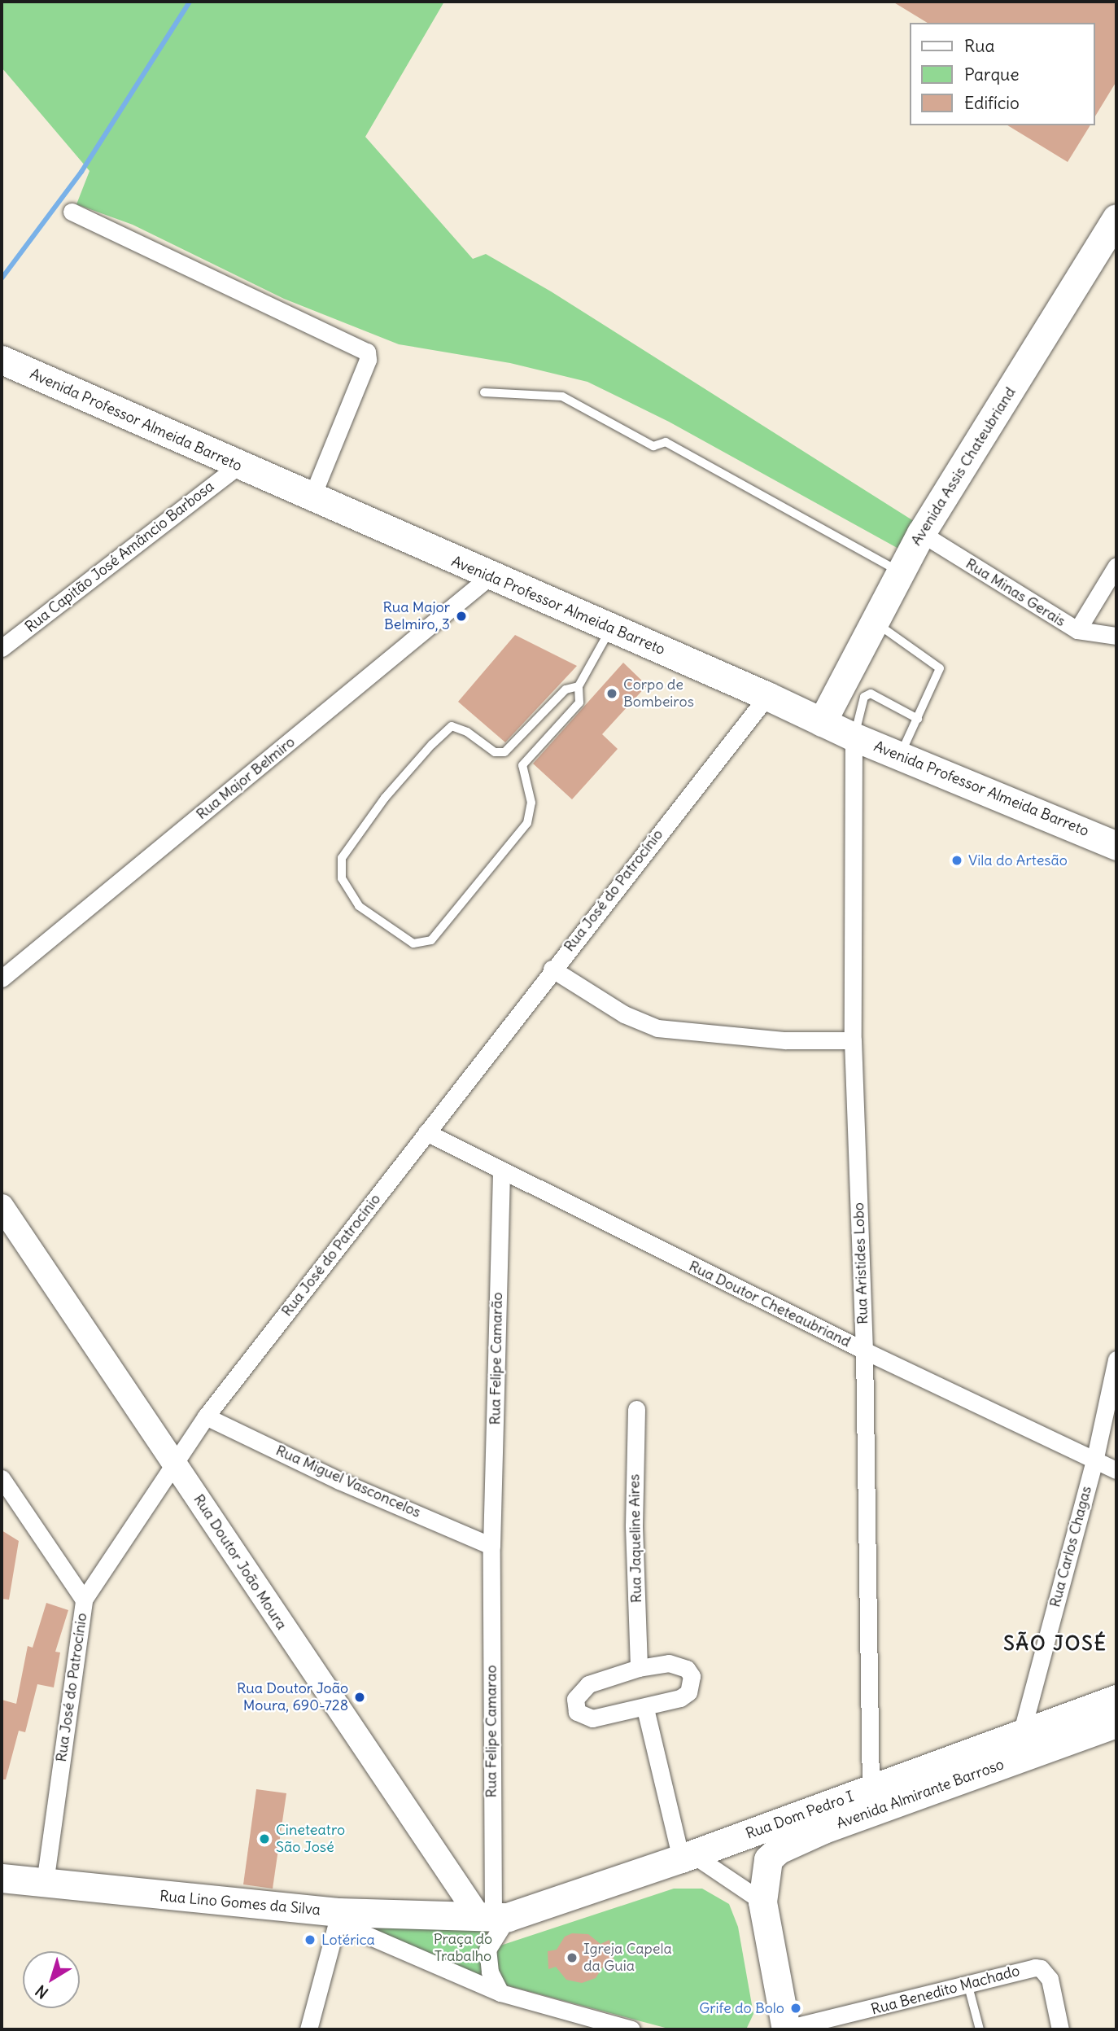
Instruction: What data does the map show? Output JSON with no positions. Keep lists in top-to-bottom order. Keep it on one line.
{"streets":{"main road":["Avenida Professor Almeida Barreto","Avenida Assis Chateubriand","Rua Doutor João Moura","Avenida Almirante Barroso","Rua Dom Pedro I","Rua Lino Gomes da Silva"],"street":["Rua Capitão José Amâncio Barbosa","Rua Minas Gerais","Rua Major Belmiro","Rua José do Patrocínio","Rua Aristides Lobo","Rua Doutor Cheteaubriand","Rua Felipe Camarão","Rua Miguel Vasconcelos","Rua Jaqueline Aires","Rua Carlos Chagas","Rua Felipe Camarao","Rua Benedito Machado"]},"crossings":[["Avenida Professor Almeida Barreto","Avenida Assis Chateubriand"],["Avenida Professor Almeida Barreto","Rua Capitão José Amâncio Barbosa"],["Avenida Professor Almeida Barreto","Rua Major Belmiro"],["Avenida Professor Almeida Barreto","Rua José do Patrocínio"],["Avenida Professor Almeida Barreto","Rua Aristides Lobo"],["Avenida Assis Chateubriand","Rua Minas Gerais"],["Rua José do Patrocínio","Rua Doutor Cheteaubriand"],["Rua José do Patrocínio","Rua Miguel Vasconcelos"],["Rua José do Patrocínio","Rua Doutor João Moura"],["Rua José do Patrocínio","Rua Lino Gomes da Silva"],["Rua Aristides Lobo","Rua Doutor Cheteaubriand"],["Rua Aristides Lobo","Rua Dom Pedro I"],["Rua Doutor Cheteaubriand","Rua Felipe Camarão"],["Rua Doutor Cheteaubriand","Rua Carlos Chagas"],["Rua Felipe Camarão","Rua Miguel Vasconcelos"],["Rua Felipe Camarão","Rua Felipe Camarao"],["Rua Miguel Vasconcelos","Rua Felipe Camarao"],["Rua Carlos Chagas","Rua Dom Pedro I"],["Rua Doutor João Moura","Rua Felipe Camarao"],["Rua Doutor João Moura","Rua Dom Pedro I"],["Rua Doutor João Moura","Rua Lino Gomes da Silva"],["Rua Felipe Camarao","Rua Dom Pedro I"],["Rua Felipe Camarao","Rua Lino Gomes da Silva"],["Avenida Almirante Barroso","Rua Benedito Machado"],["Rua Dom Pedro I","Rua Lino Gomes da Silva"]],"districts":["SÃO JOSÉ"],"parks":["Praça do Trabalho"],"places":["Rua Major Belmiro, 3","Corpo de Bombeiros","Vila do Artesão","Rua Doutor João Moura, 690-728","Cineteatro São José","Lotérica","Igreja Capela da Guia","Grife do Bolo"],"legend":["Rua","Parque","Edifício"],"north":"bottom left"}
